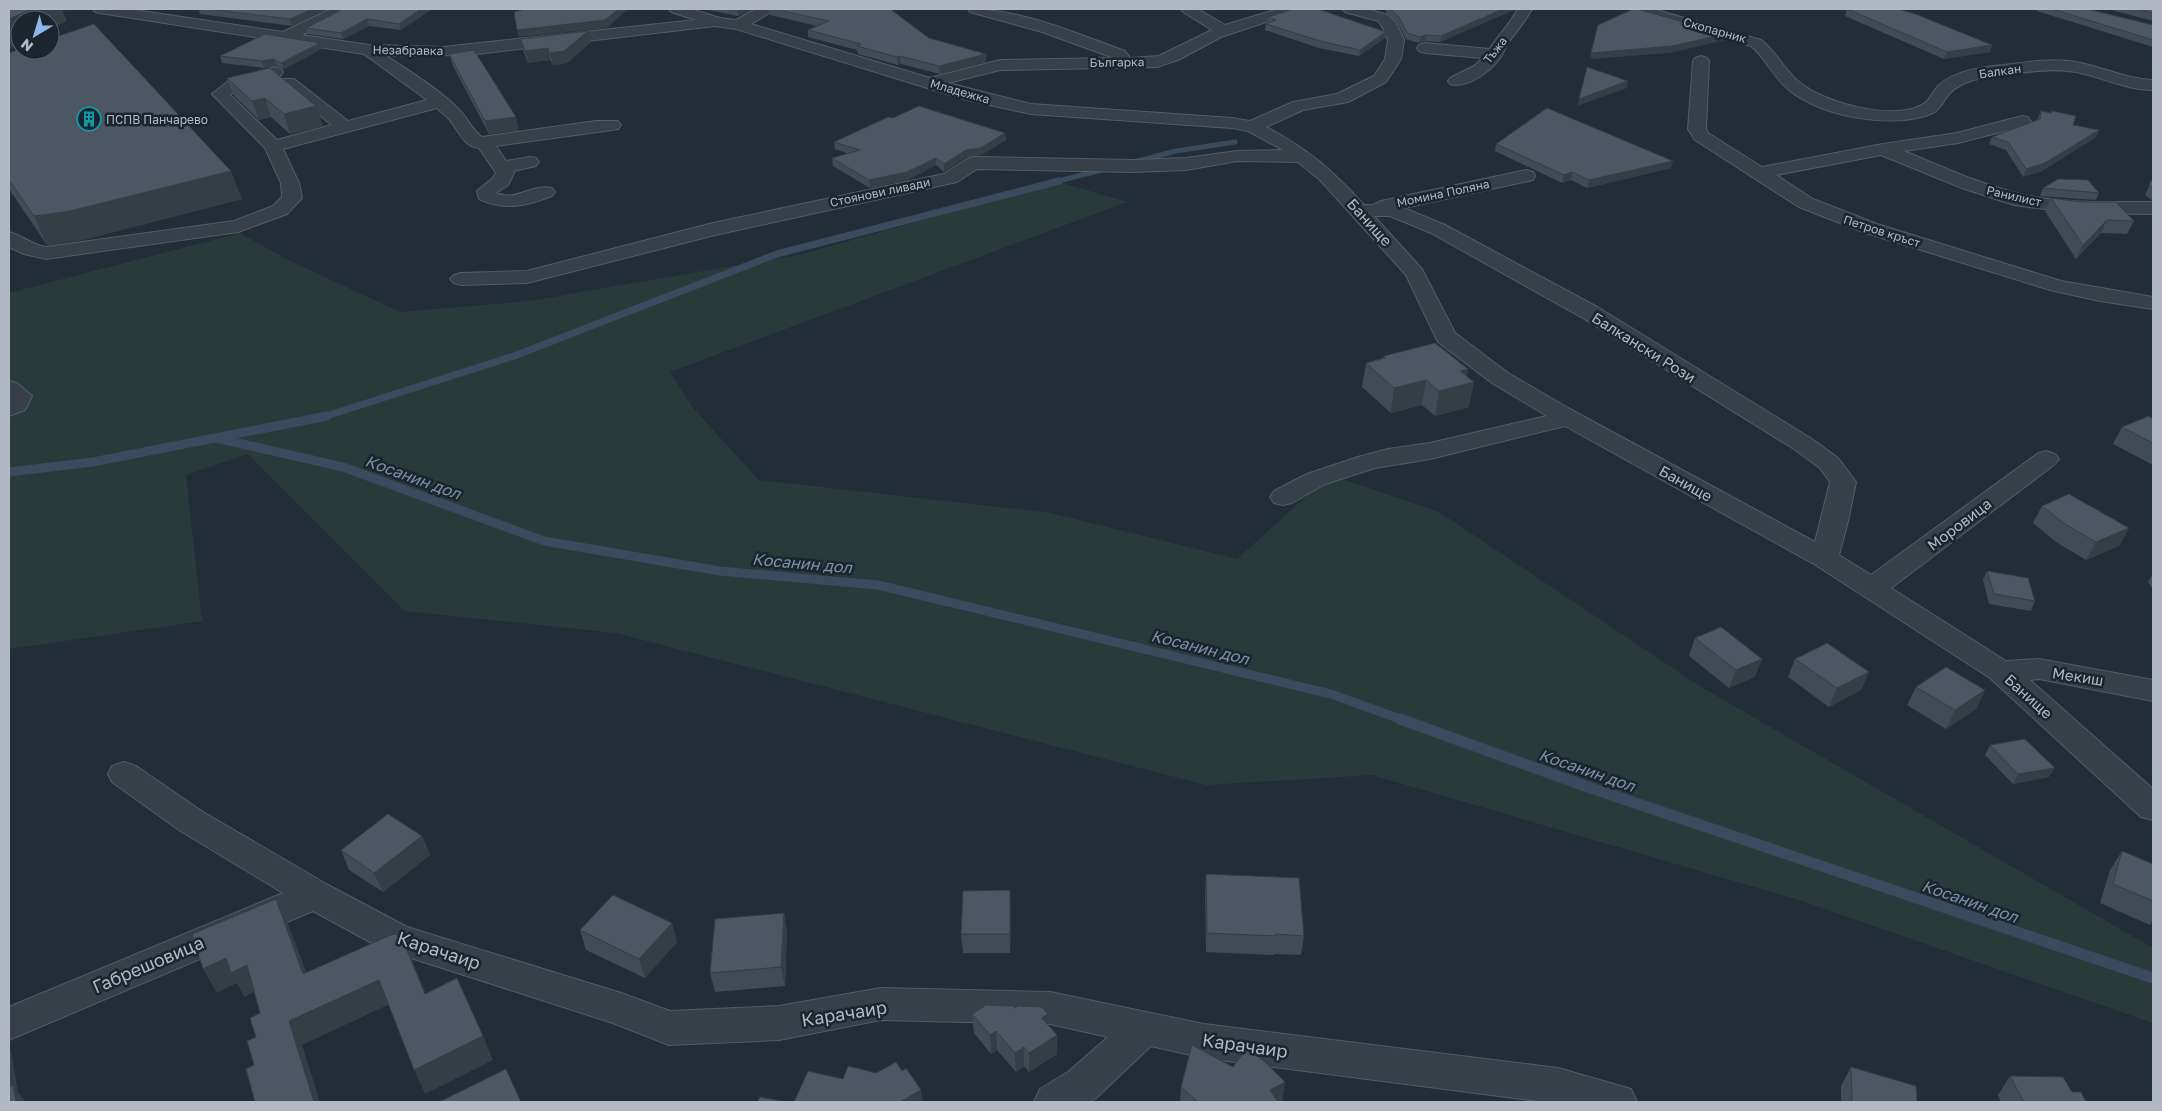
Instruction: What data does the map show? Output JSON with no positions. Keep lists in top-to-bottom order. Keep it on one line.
{"streets":{"street":["Скопарник","Незабравка","Тъжа","Българка","Балкан","Младежка","Стоянови ливади","Момина Поляна","Ранилист","Банище","Петров кръст","Балкански Рози","Моровица","Мекиш","Карачаир","Габрешовица"]},"crossings":[["Скопарник","Балкан"],["Незабравка","Младежка"],["Българка","Младежка"],["Младежка","Банище"],["Стоянови ливади","Банище"],["Момина Поляна","Банище"],["Момина Поляна","Балкански Рози"],["Банище","Балкански Рози"],["Банище","Моровица"],["Банище","Мекиш"],["Карачаир","Габрешовица"]],"water":["Косанин дол"],"places":{"building":["ПСПВ Панчарево"]},"north":"bottom left"}
